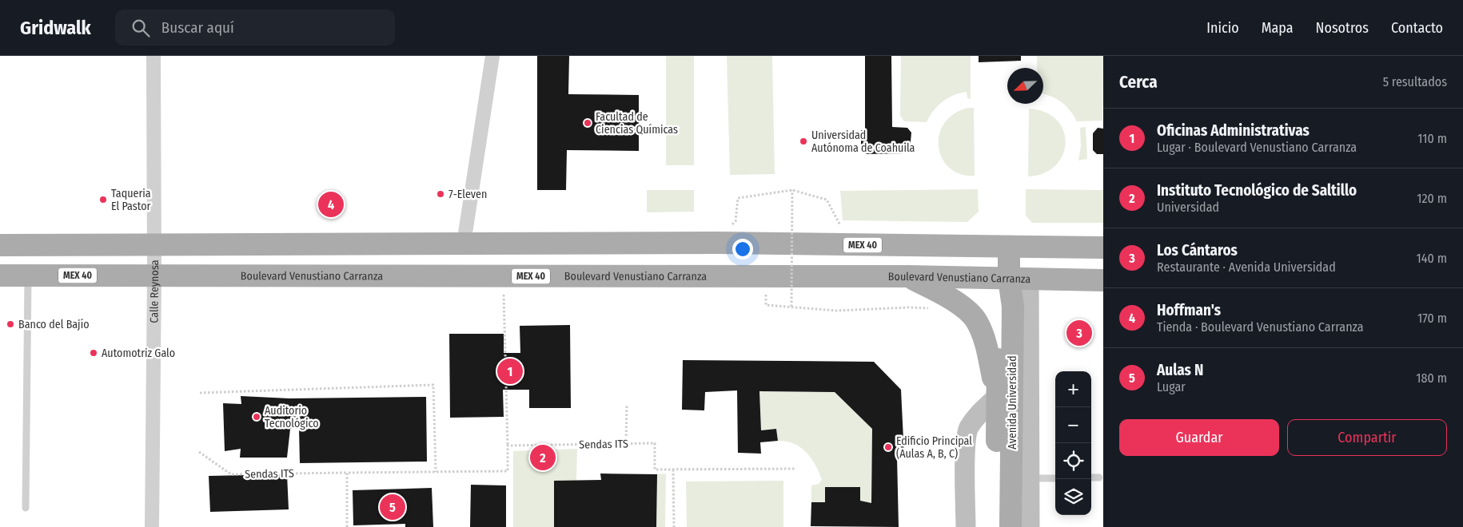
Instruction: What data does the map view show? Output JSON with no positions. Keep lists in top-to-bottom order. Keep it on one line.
{"streets":{"main road":["MEX 40","Boulevard Venustiano Carranza","Avenida Universidad"],"street":["Calle Reynosa"],"path":["Sendas ITS"]},"crossings":[["MEX 40","Calle Reynosa"],["MEX 40","Avenida Universidad"],["Boulevard Venustiano Carranza","Calle Reynosa"],["Boulevard Venustiano Carranza","Avenida Universidad"]],"places":["Facultad de Ciencias Químicas","Universidad Autónoma de Coahuila","7-Eleven","Taqueria El Pastor","Banco del Bajío","Automotriz Galo","Auditorio Tecnológico","Edificio Principal (Aulas A, B, C)"],"north":"bottom left","page":{"header":"Gridwalk","search":"Buscar aquí","nav":["Inicio","Mapa","Nosotros","Contacto"],"heading":["Cerca","5 resultados"],"list":[{"mark":"1","name":"Oficinas Administrativas","note":"Lugar · Boulevard Venustiano Carranza","value":"110 m"},{"mark":"2","name":"Instituto Tecnológico de Saltillo","note":"Universidad","value":"120 m"},{"mark":"3","name":"Los Cántaros","note":"Restaurante · Avenida Universidad","value":"140 m"},{"mark":"4","name":"Hoffman's","note":"Tienda · Boulevard Venustiano Carranza","value":"170 m"},{"mark":"5","name":"Aulas N","note":"Lugar","value":"180 m"}],"pins":["4","3","1","2","5"],"map_buttons":["+","−"],"buttons":["Guardar","Compartir"]}}
